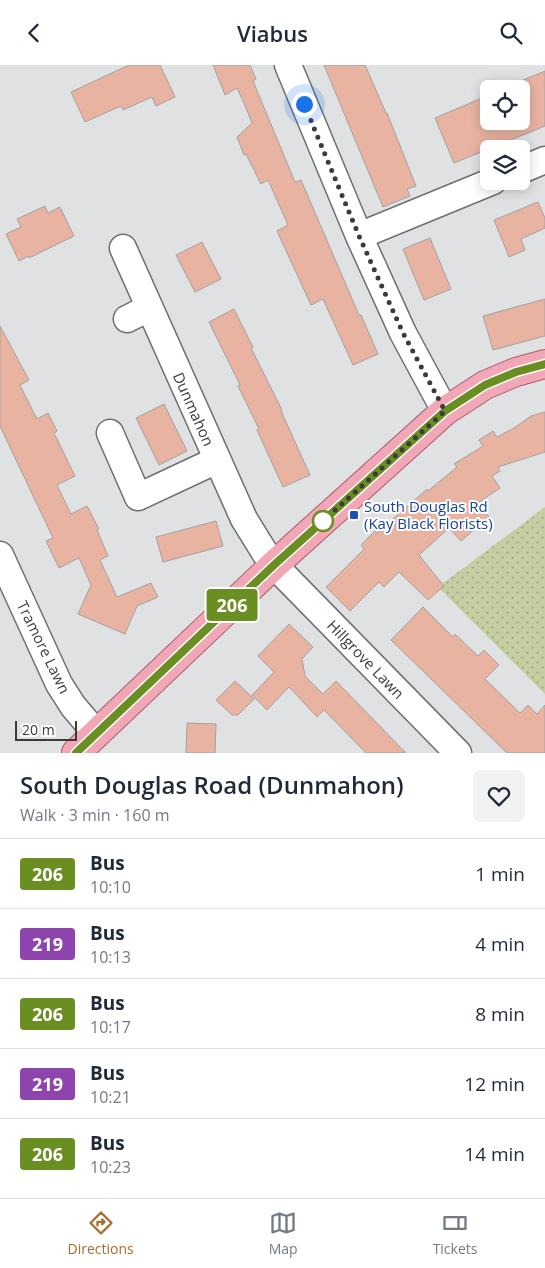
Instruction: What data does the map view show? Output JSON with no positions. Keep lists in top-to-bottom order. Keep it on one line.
{"streets":{"street":["Dunmahon","Tramore Lawn","Hillgrove Lawn"]},"crossings":[["Dunmahon","Hillgrove Lawn"]],"places":{"transit":["South Douglas Rd (Kay Black Florists)"]},"lines":["bus line 206"],"scale_bar":"20 m","page":{"header":"Viabus","on_map":"206","scale":"20 m","heading":["South Douglas Road (Dunmahon)","Walk · 3 min · 160 m"],"list":[{"mark":"206","name":"Bus","note":"10:10","value":"1 min"},{"mark":"219","name":"Bus","note":"10:13","value":"4 min"},{"mark":"206","name":"Bus","note":"10:17","value":"8 min"},{"mark":"219","name":"Bus","note":"10:21","value":"12 min"},{"mark":"206","name":"Bus","note":"10:23","value":"14 min"}],"tabs":["Directions","Map","Tickets"]}}
